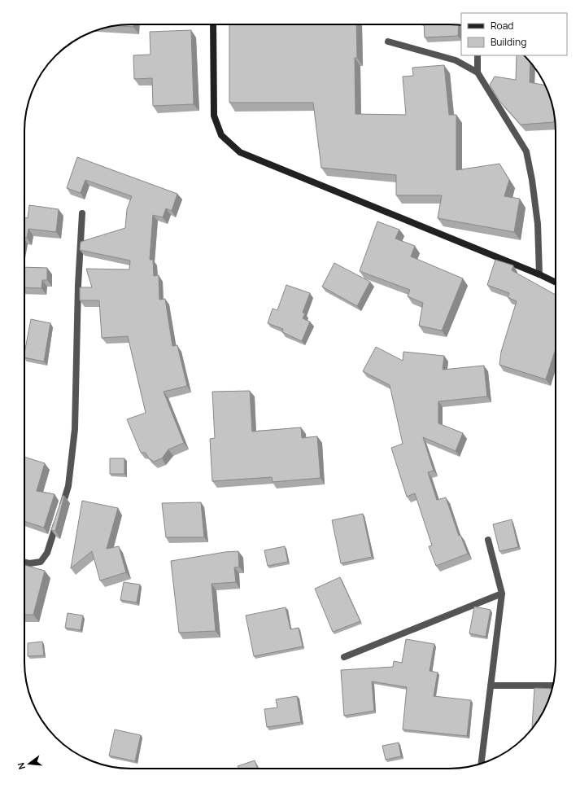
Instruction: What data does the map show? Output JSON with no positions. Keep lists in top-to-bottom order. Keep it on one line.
{"legend":["Road","Building"],"north":"left"}
